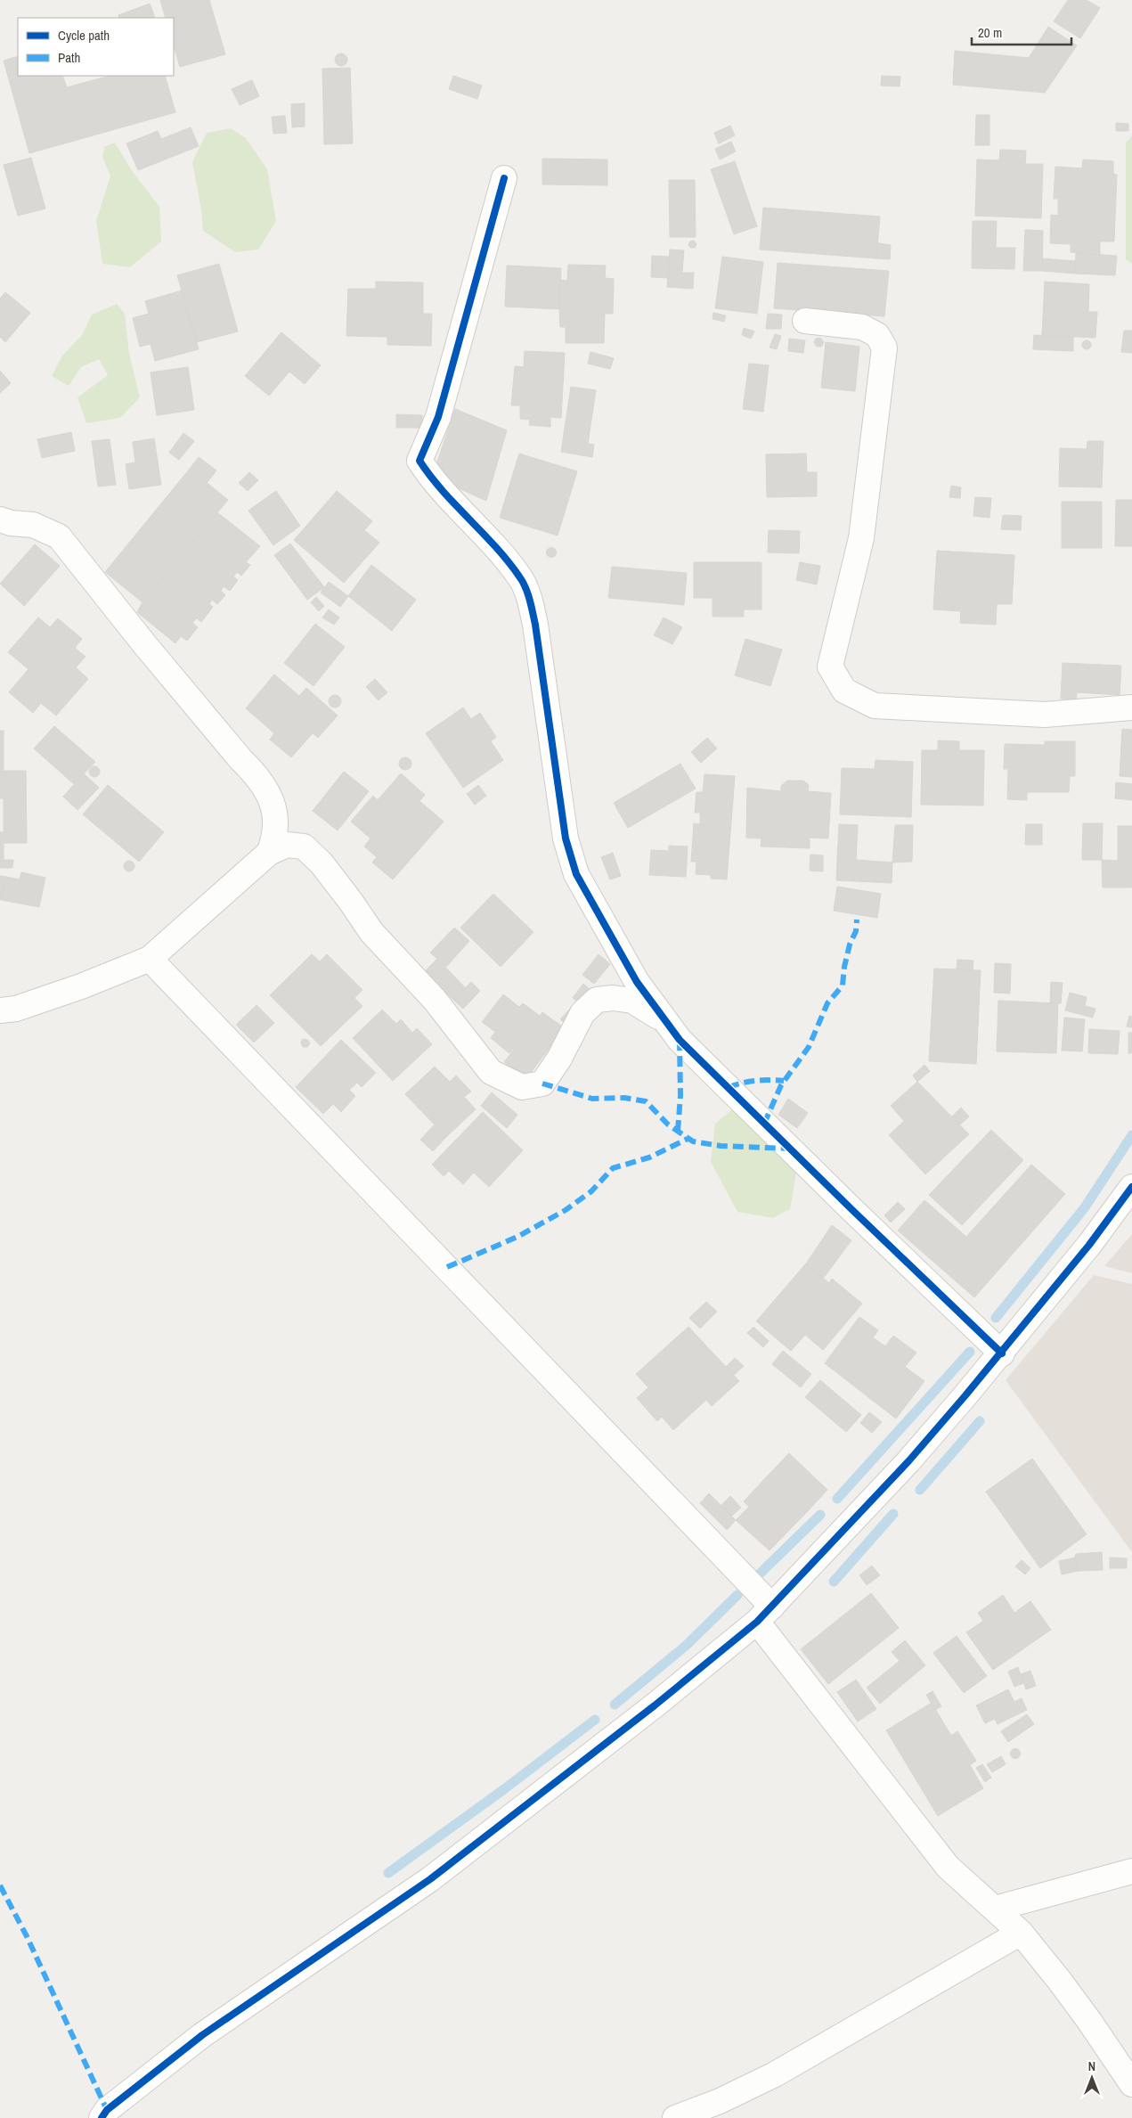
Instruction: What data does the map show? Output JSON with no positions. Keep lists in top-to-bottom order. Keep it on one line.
{"legend":["Cycle path","Path"],"scale_bar":"20 m","north":"top"}
